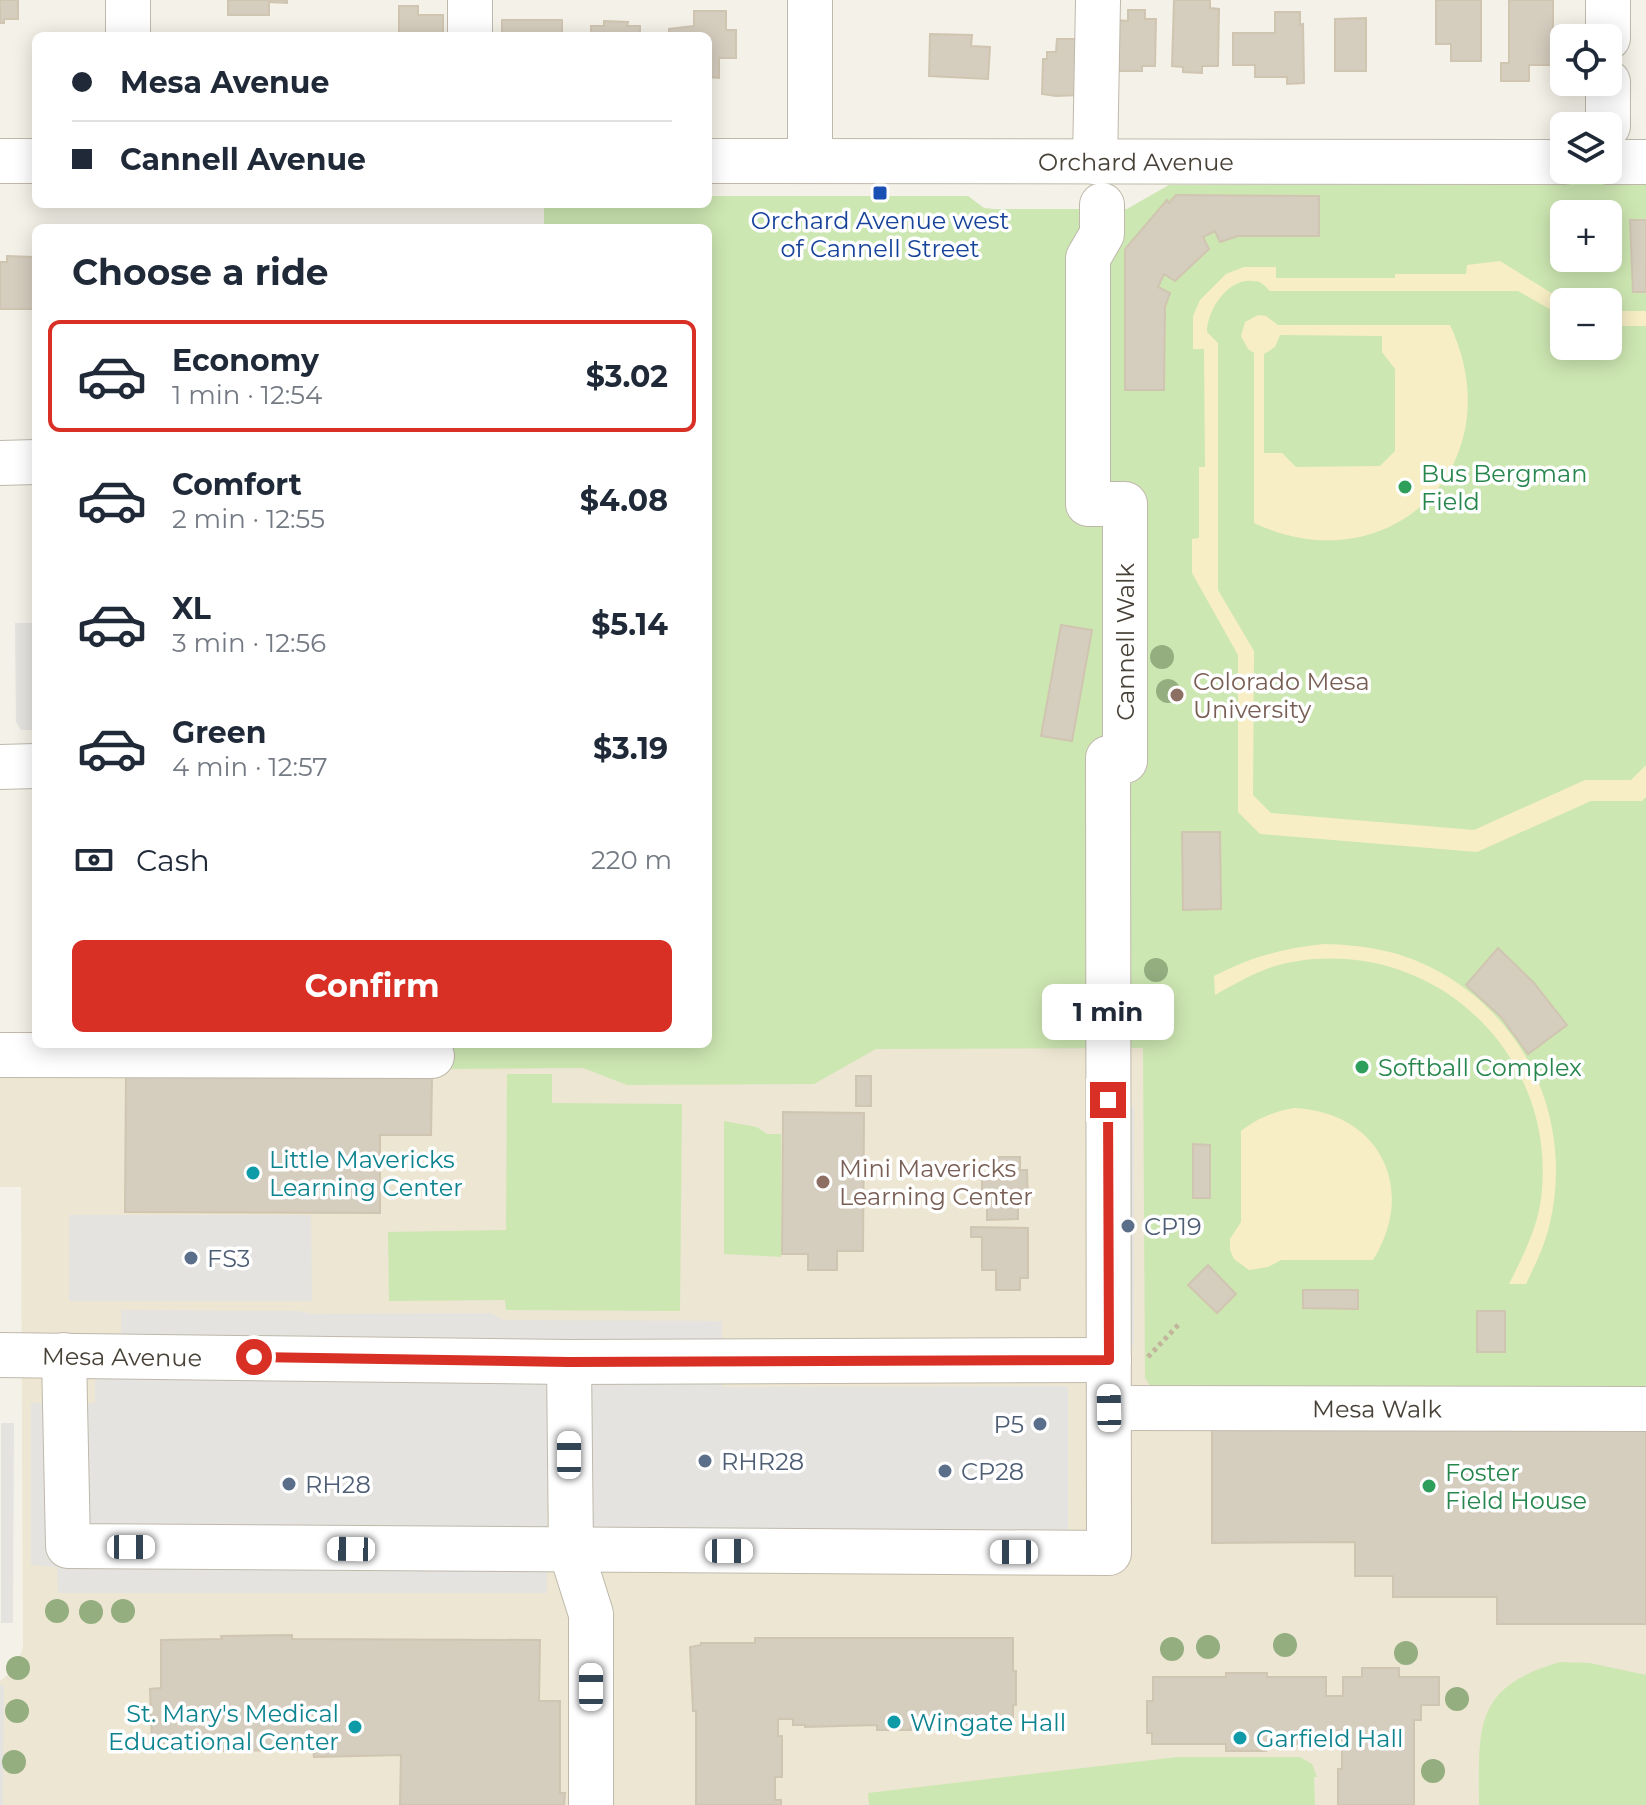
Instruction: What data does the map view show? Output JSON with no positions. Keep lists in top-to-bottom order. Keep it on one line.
{"streets":{"street":["Orchard Avenue","Cannell Walk","Mesa Avenue","Mesa Walk"]},"crossings":[["Cannell Walk","Mesa Avenue"]],"places":{"transit":["Orchard Avenue west of Cannell Street"],"other":["Bus Bergman Field","Colorado Mesa University","Softball Complex","Little Mavericks Learning Center","Mini Mavericks Learning Center","CP19","FS3","P5","RHR28","CP28","RH28","Foster Field House","Wingate Hall","St. Mary's Medical Educational Center","Garfield Hall"]},"page":{"map_buttons":["+","−"],"banner":["Mesa Avenue","Cannell Avenue"],"heading":"Choose a ride","list":[{"name":"Economy","note":"1 min · 12:54","value":"$3.02"},{"name":"Comfort","note":"2 min · 12:55","value":"$4.08"},{"name":"XL","note":"3 min · 12:56","value":"$5.14"},{"name":"Green","note":"4 min · 12:57","value":"$3.19"}],"pay":["Cash","220 m"],"buttons":"Confirm","bubble":"1 min"}}
